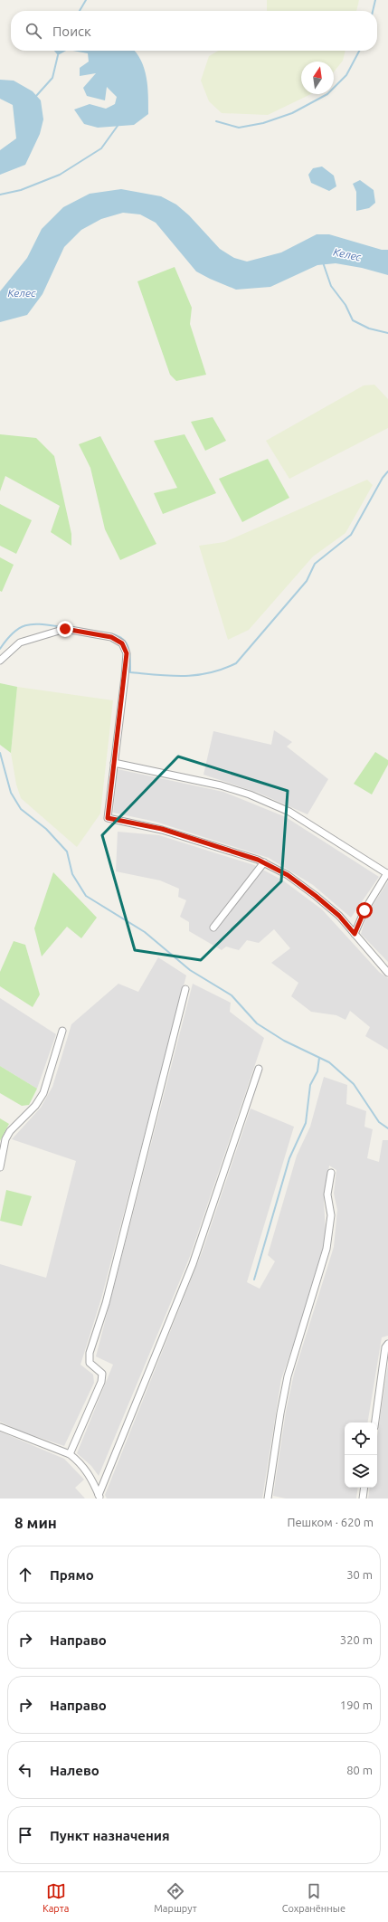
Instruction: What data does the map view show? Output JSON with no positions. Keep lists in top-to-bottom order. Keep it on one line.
{"water":["Келес"],"north":"top","page":{"search":"Поиск","heading":["8 мин","Пешком · 620 m"],"list":[["Прямо","30 m"],["Направо","320 m"],["Направо","190 m"],["Налево","80 m"],"Пункт назначения"],"nav":["Карта","Маршрут","Сохранённые"]}}
